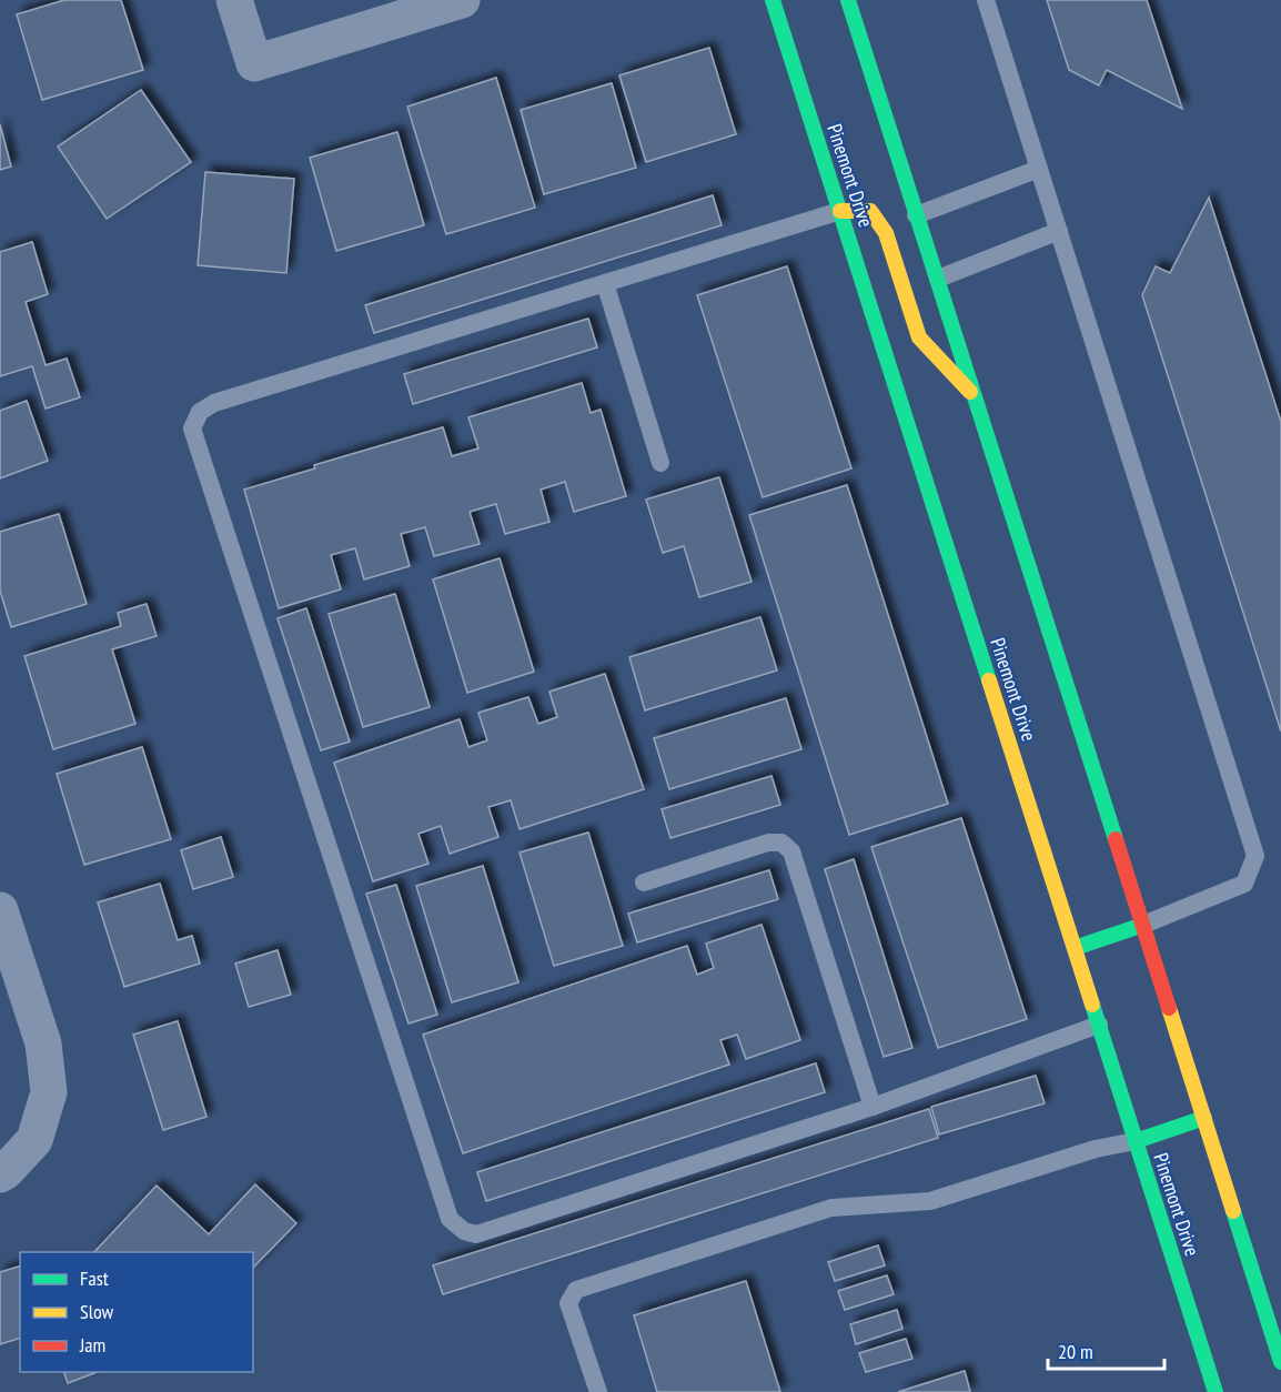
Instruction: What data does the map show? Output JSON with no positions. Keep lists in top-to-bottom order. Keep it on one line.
{"streets":{"main road":["Pinemont Drive"]},"legend":["Fast","Slow","Jam"],"scale_bar":"20 m"}
